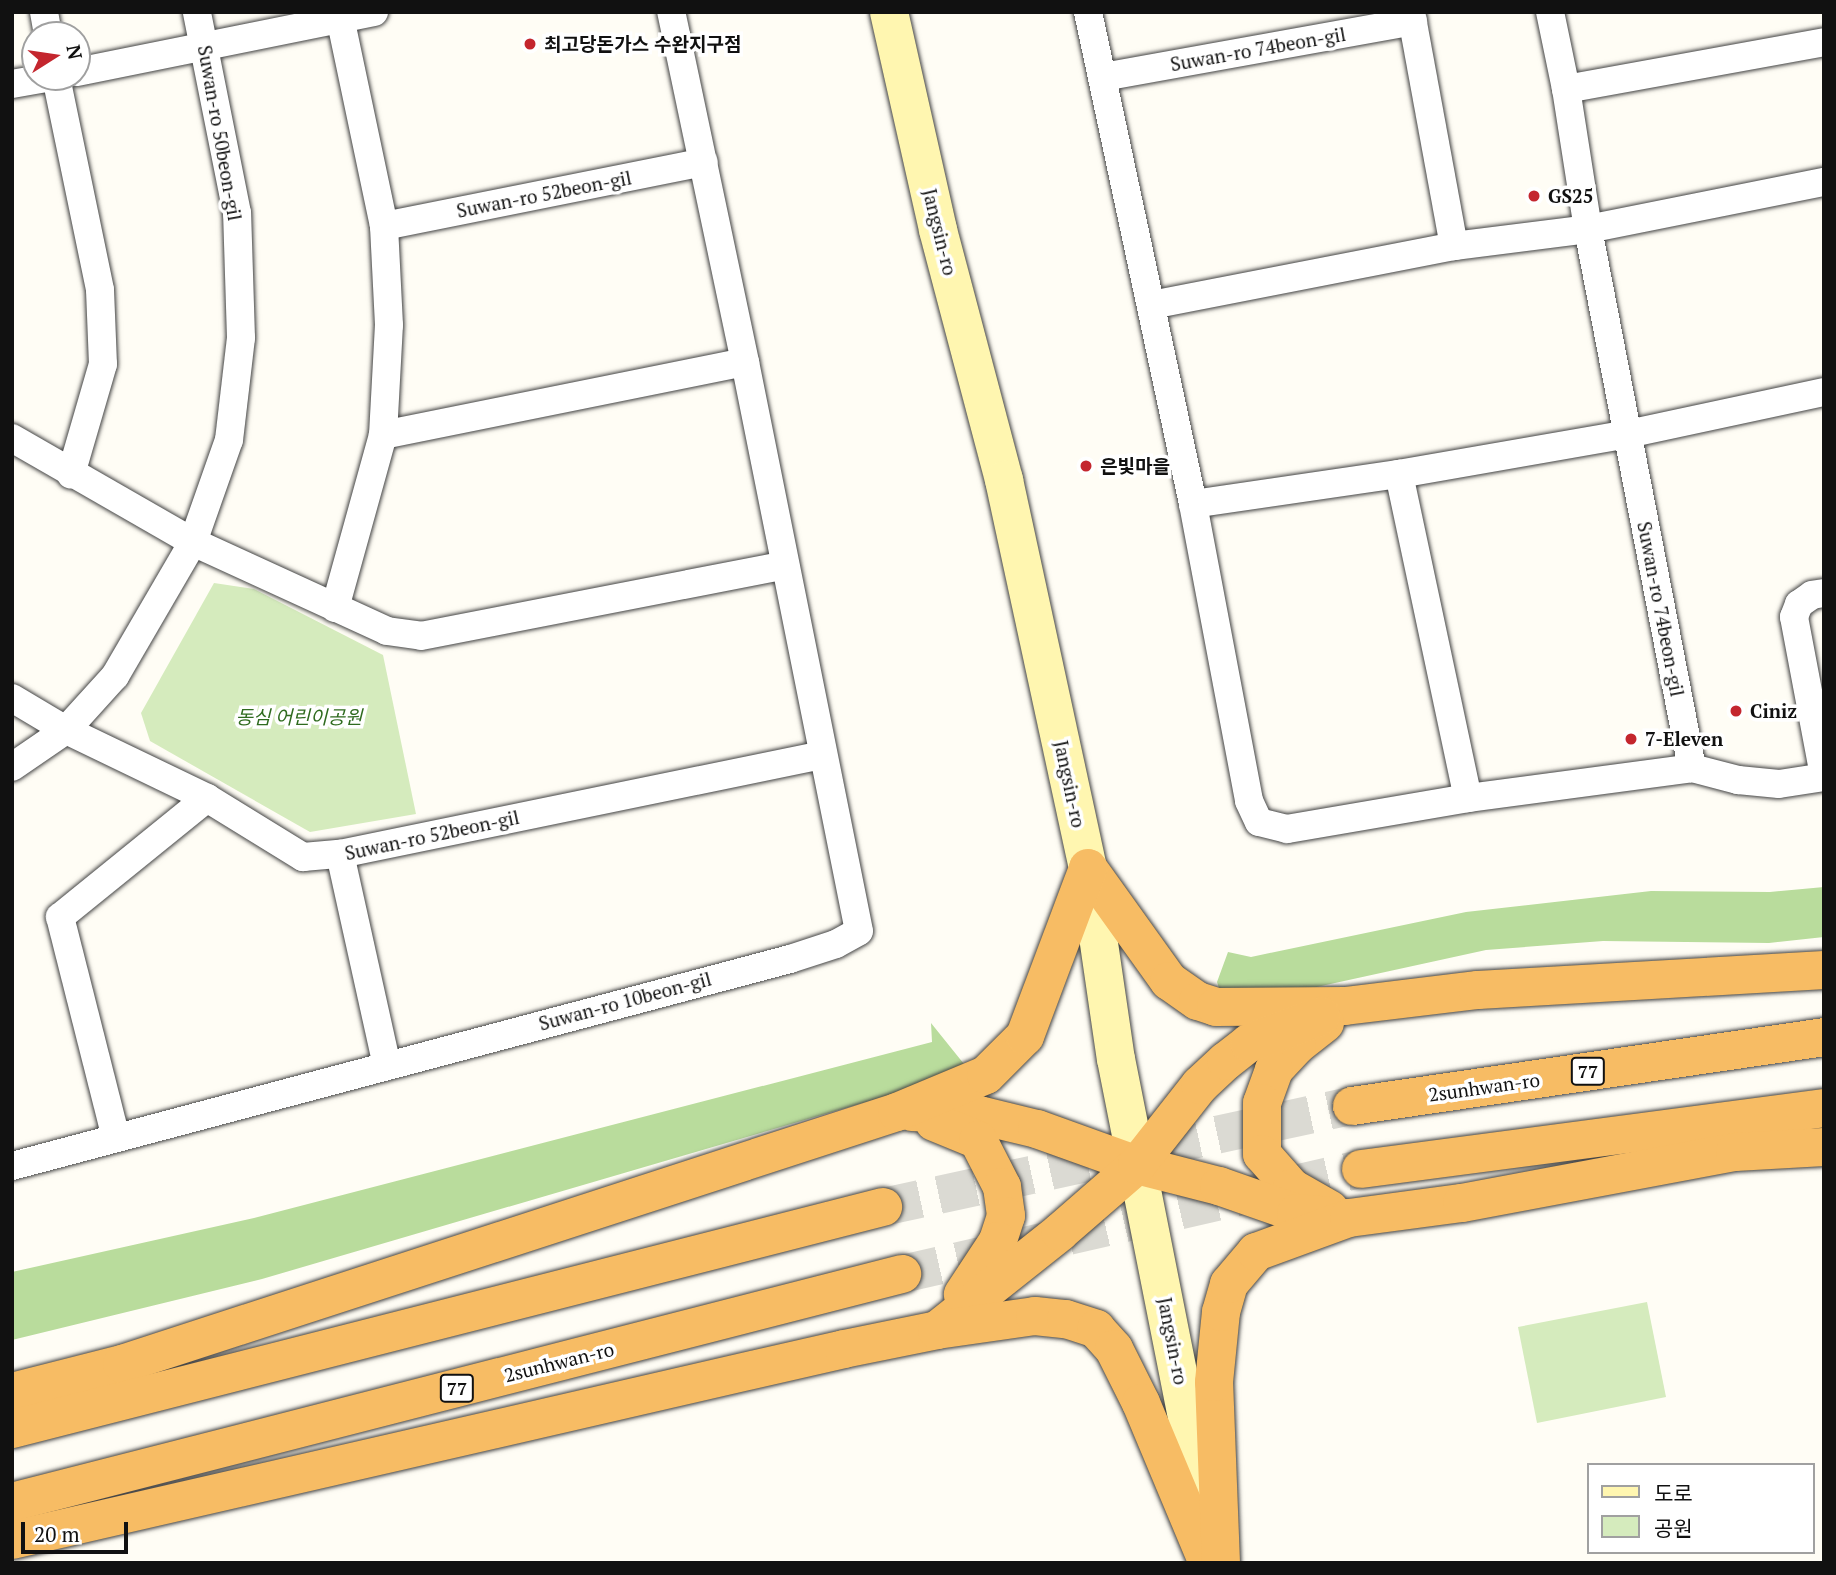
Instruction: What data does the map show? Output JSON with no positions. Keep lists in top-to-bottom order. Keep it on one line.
{"streets":{"highway":["77","2sunhwan-ro"],"main road":["Jangsin-ro"],"street":["Suwan-ro 74beon-gil","Suwan-ro 50beon-gil","Suwan-ro 52beon-gil","Suwan-ro 10beon-gil"]},"crossings":[["Suwan-ro 50beon-gil","Suwan-ro 52beon-gil"],["Suwan-ro 52beon-gil","Suwan-ro 10beon-gil"]],"parks":["동심 어린이공원"],"places":["최고당돈가스 수완지구점","GS25","은빛마을","Ciniz","7-Eleven"],"legend":["도로","공원"],"scale_bar":"20 m","north":"right"}
